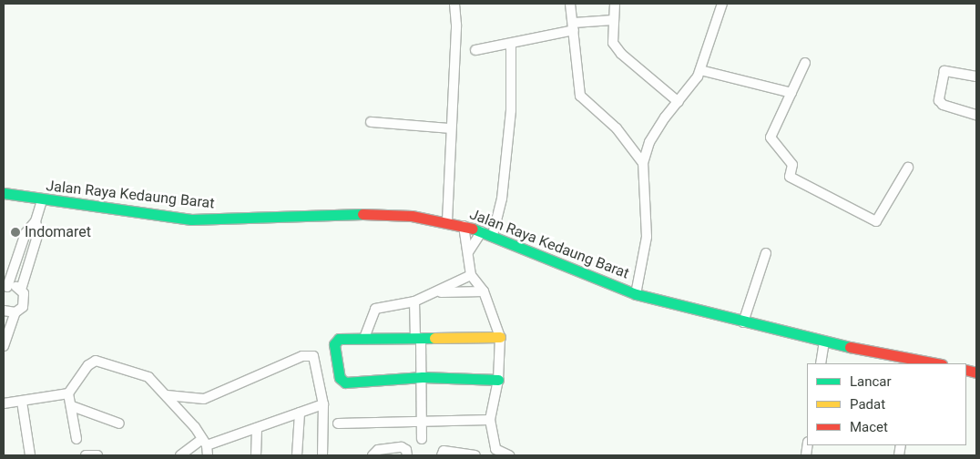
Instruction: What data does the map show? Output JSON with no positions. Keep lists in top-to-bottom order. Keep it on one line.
{"streets":{"street":["Jalan Raya Kedaung Barat"]},"places":["Indomaret"],"legend":["Lancar","Padat","Macet"]}
